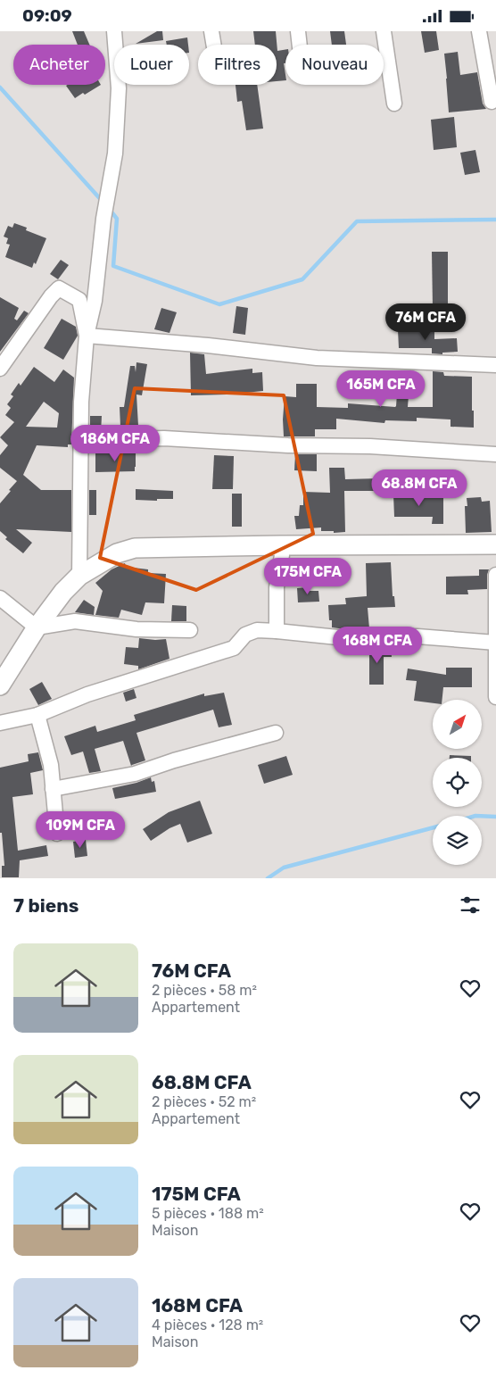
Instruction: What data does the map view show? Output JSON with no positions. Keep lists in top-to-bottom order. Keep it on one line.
{"north":"top right","page":{"status":"09:09","chip":["Acheter","Louer","Filtres","Nouveau"],"price":["76M CFA","165M CFA","186M CFA","68.8M CFA","175M CFA","168M CFA","109M CFA"],"heading":"7 biens","list":[{"name":"76M CFA","note":"2 pièces · 58 m² · Appartement"},{"name":"68.8M CFA","note":"2 pièces · 52 m² · Appartement"},{"name":"175M CFA","note":"5 pièces · 188 m² · Maison"},{"name":"168M CFA","note":"4 pièces · 128 m² · Maison"}]}}
